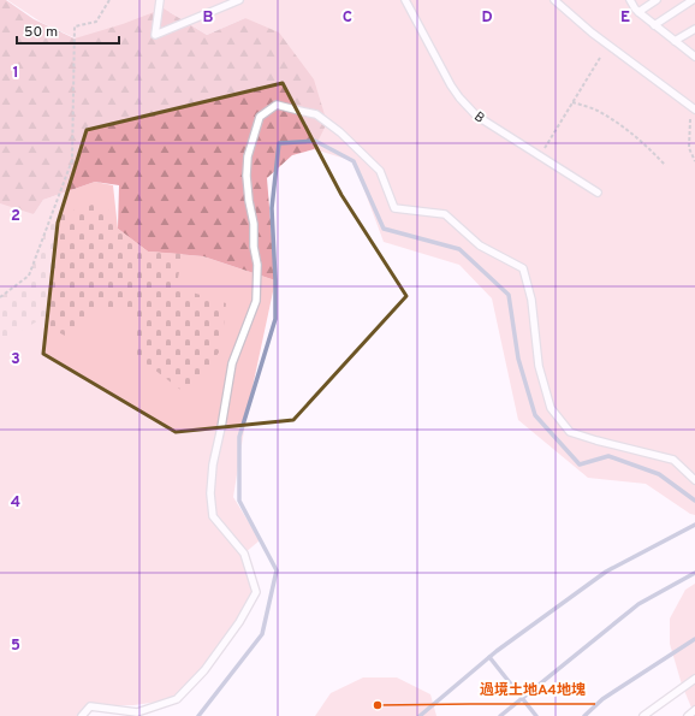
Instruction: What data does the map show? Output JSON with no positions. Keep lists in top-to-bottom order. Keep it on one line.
{"streets":{"lane":["B"]},"places":["過境土地A4地塊"],"scale_bar":"50 m","grid":{"columns":["B","C","D","E"],"rows":["1","2","3","4","5"]}}
